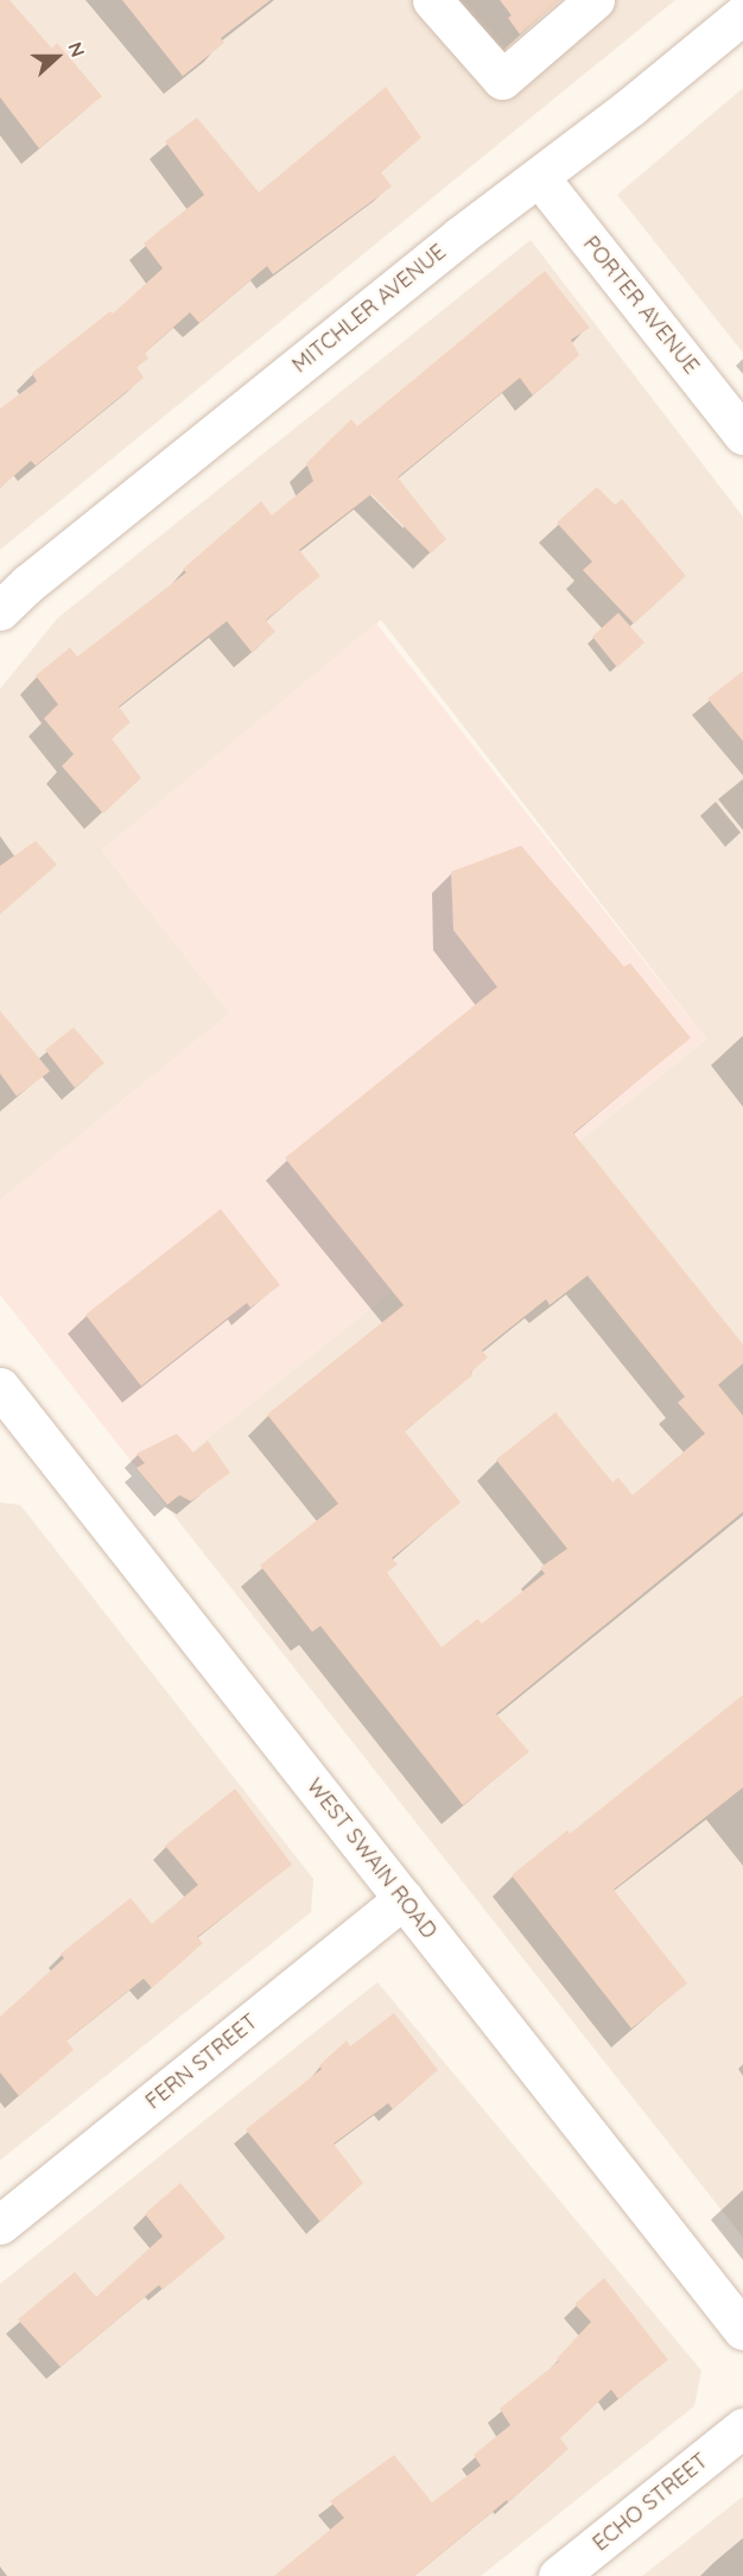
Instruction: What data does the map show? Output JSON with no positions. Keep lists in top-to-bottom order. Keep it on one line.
{"streets":{"street":["PORTER AVENUE","MITCHLER AVENUE","WEST SWAIN ROAD","FERN STREET","ECHO STREET"]},"crossings":[["PORTER AVENUE","MITCHLER AVENUE"],["WEST SWAIN ROAD","FERN STREET"]],"north":"right"}
